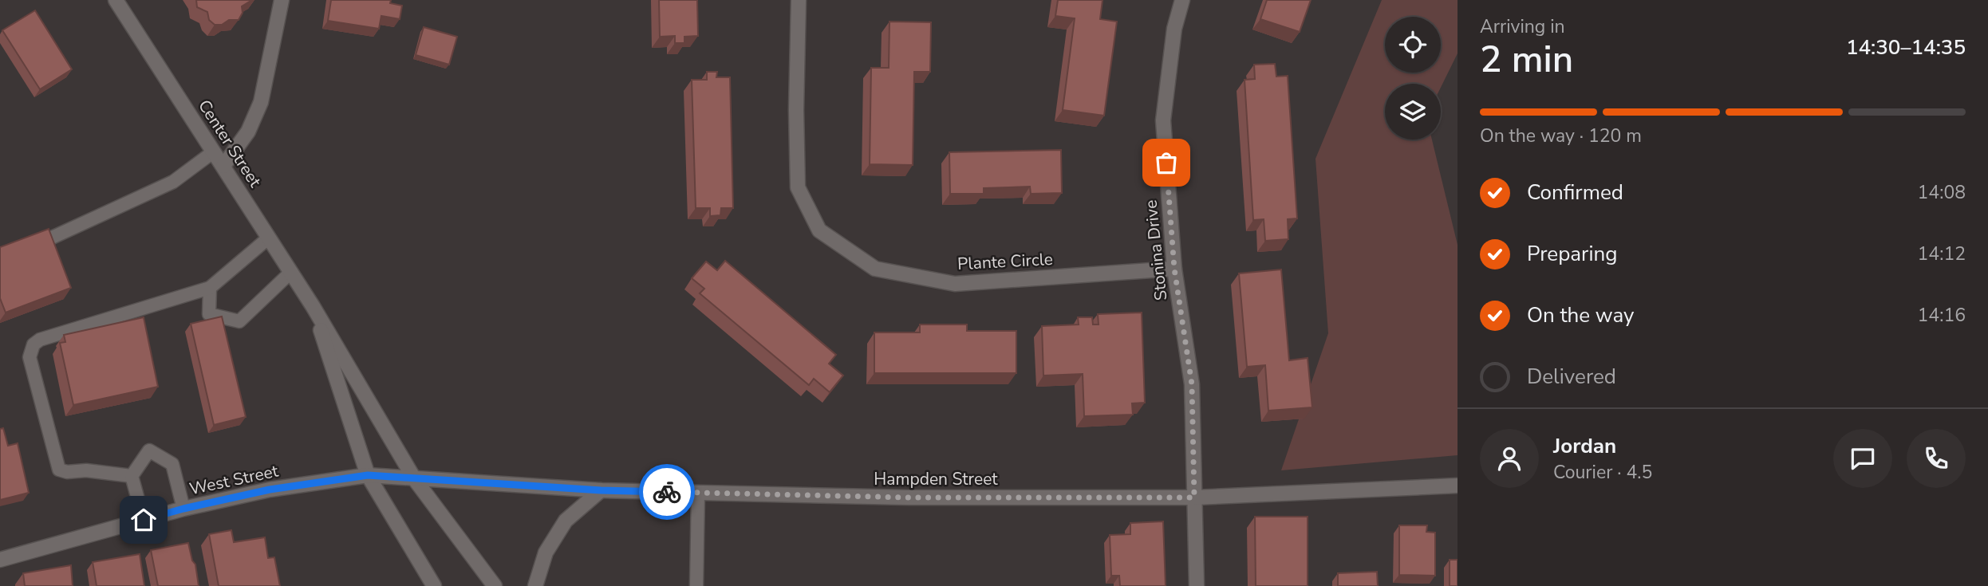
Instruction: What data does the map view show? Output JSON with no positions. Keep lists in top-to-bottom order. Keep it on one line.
{"streets":{"main road":["Center Street","Stonina Drive","Plante Circle","Hampden Street","West Street"]},"crossings":[["Center Street","Hampden Street"],["Center Street","West Street"],["Stonina Drive","Plante Circle"],["Stonina Drive","Hampden Street"],["Hampden Street","West Street"]],"page":{"heading":["2 min","Arriving in","14:30–14:35"],"panel":["Jordan","Courier · 4.5"],"bar":"On the way · 120 m","list":[["Confirmed","14:08"],["Preparing","14:12"],["On the way","14:16"],"Delivered"]}}
